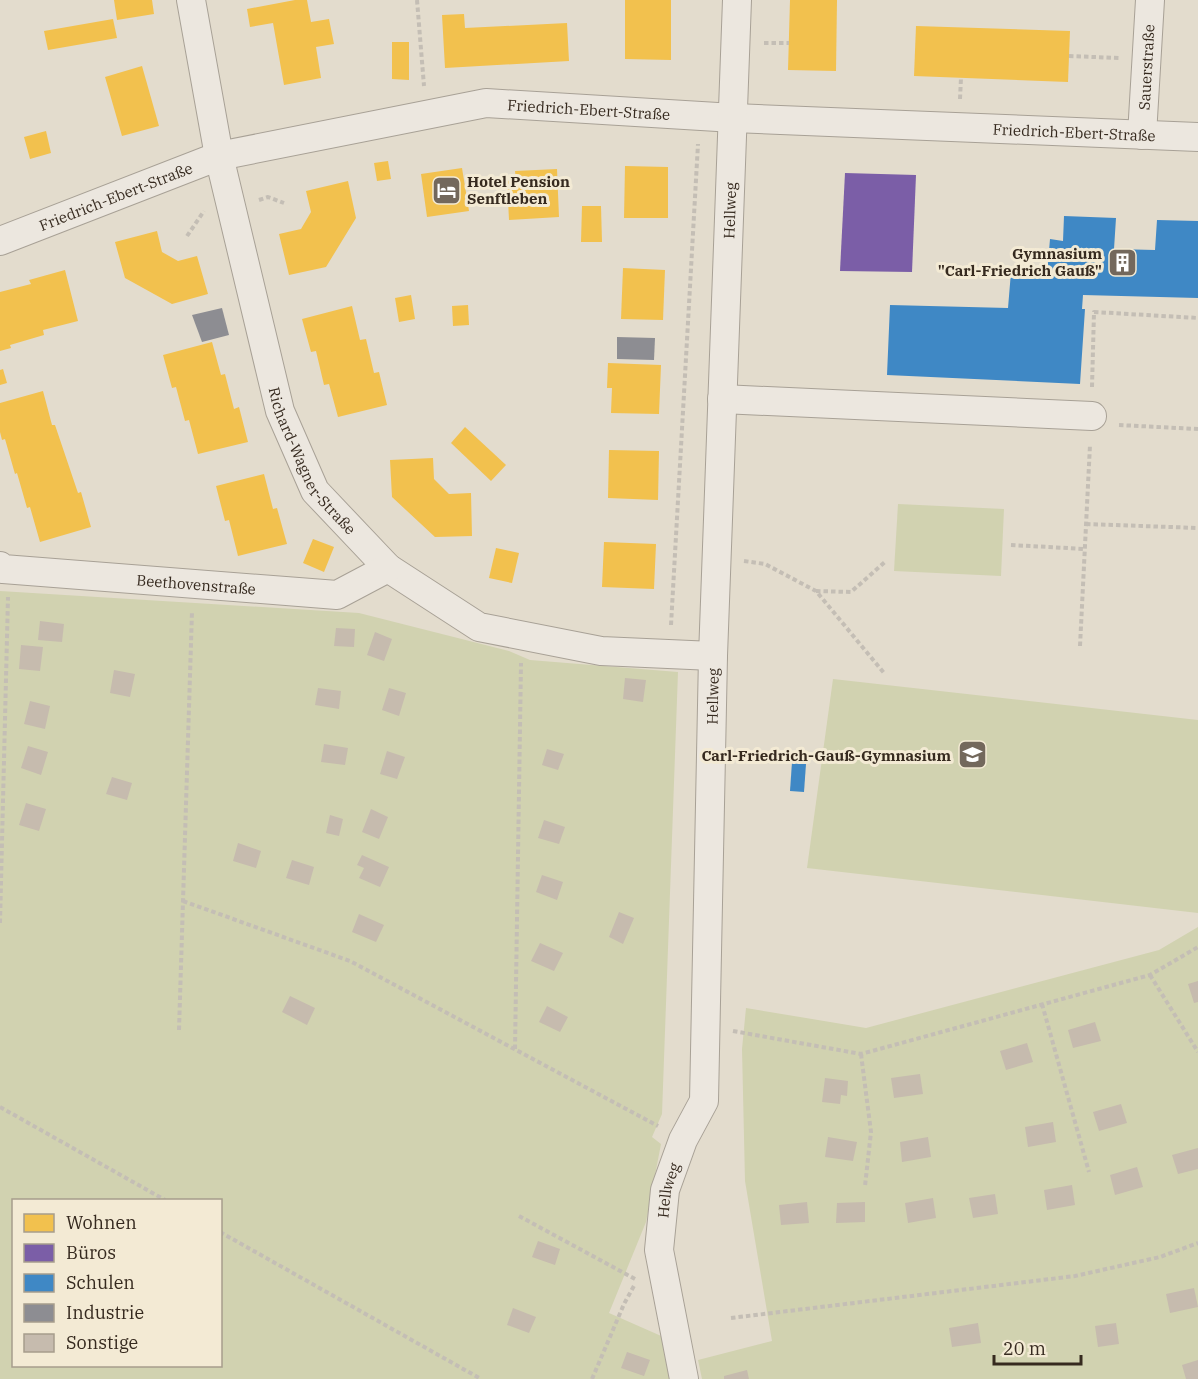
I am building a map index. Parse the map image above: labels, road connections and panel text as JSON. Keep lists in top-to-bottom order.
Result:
{
  "streets": {
    "street": [
      "Sauerstraße",
      "Friedrich-Ebert-Straße",
      "Hellweg",
      "Richard-Wagner-Straße",
      "Beethovenstraße"
    ]
  },
  "crossings": [
    ["Sauerstraße", "Friedrich-Ebert-Straße"],
    ["Friedrich-Ebert-Straße", "Hellweg"],
    ["Friedrich-Ebert-Straße", "Richard-Wagner-Straße"],
    ["Hellweg", "Richard-Wagner-Straße"],
    ["Richard-Wagner-Straße", "Beethovenstraße"]
  ],
  "places": {
    "hotel": ["Hotel Pension Senftleben"],
    "building": ["Gymnasium \"Carl-Friedrich Gauß\""],
    "school or university": ["Carl-Friedrich-Gauß-Gymnasium"]
  },
  "legend": [
    "Wohnen",
    "Büros",
    "Schulen",
    "Industrie",
    "Sonstige"
  ],
  "scale_bar": "20 m"
}
